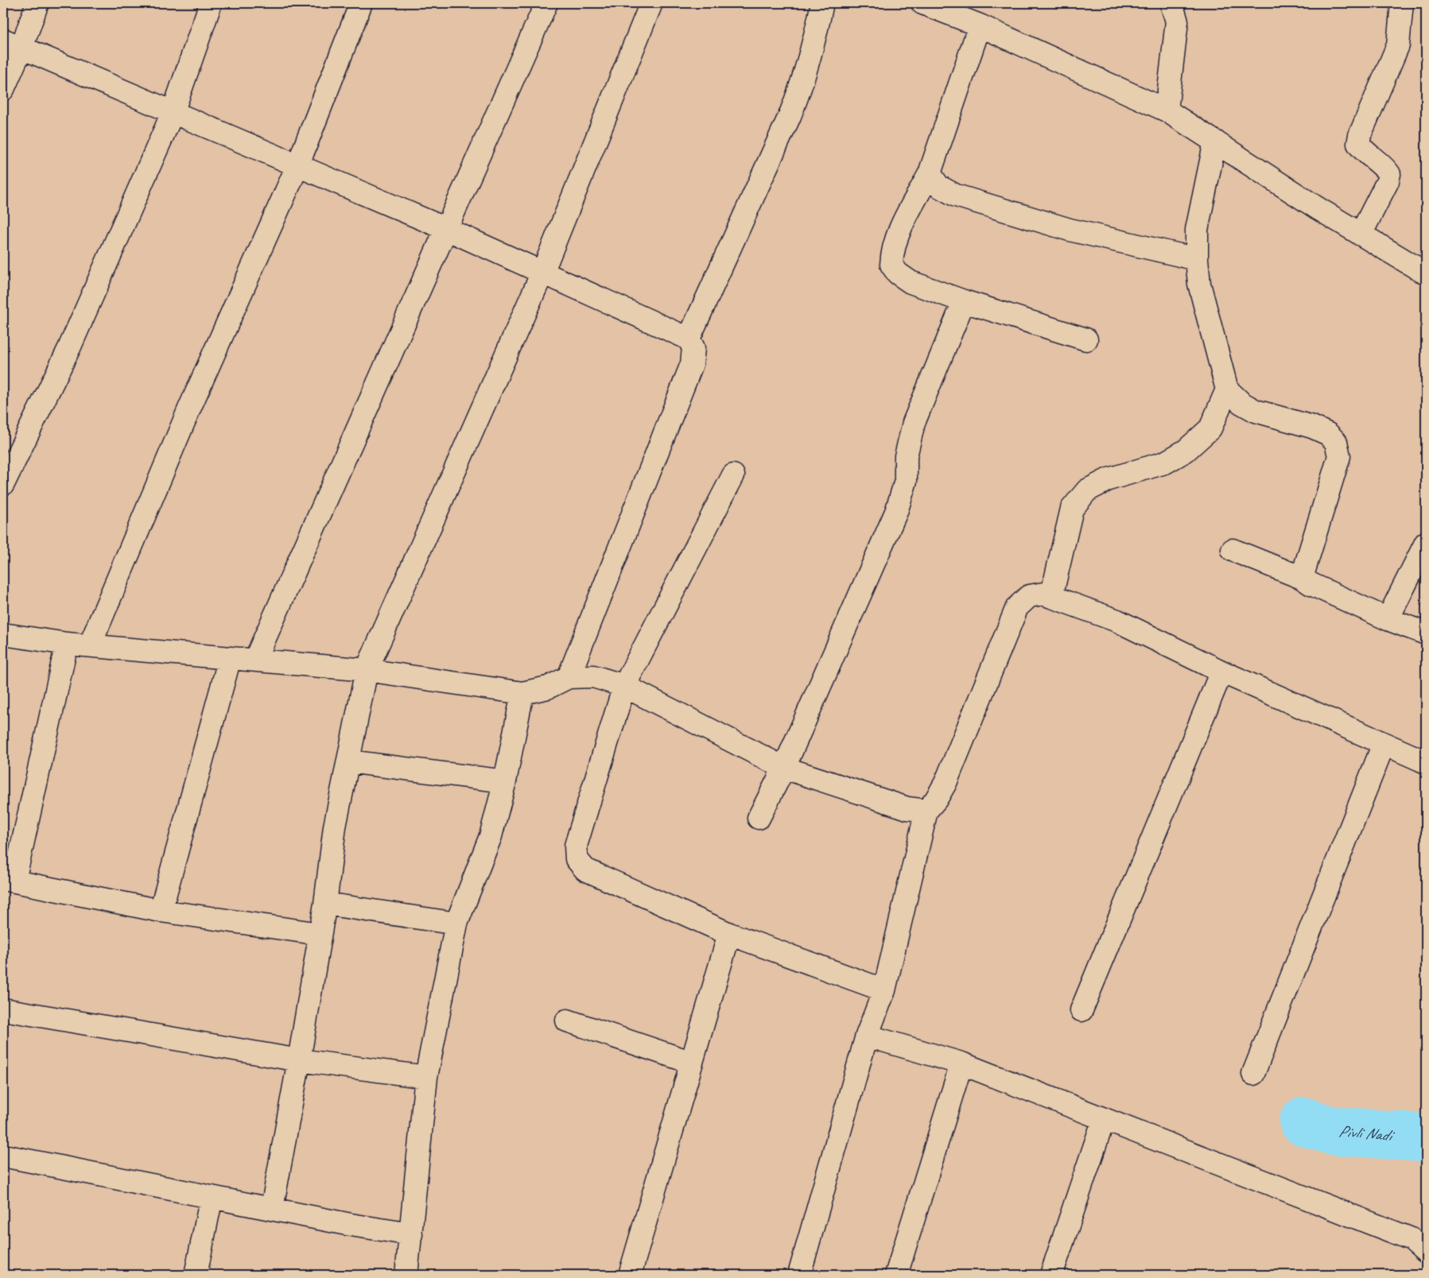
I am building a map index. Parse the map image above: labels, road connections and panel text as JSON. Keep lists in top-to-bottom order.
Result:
{
  "water": ["Pivli Nadi"]
}
